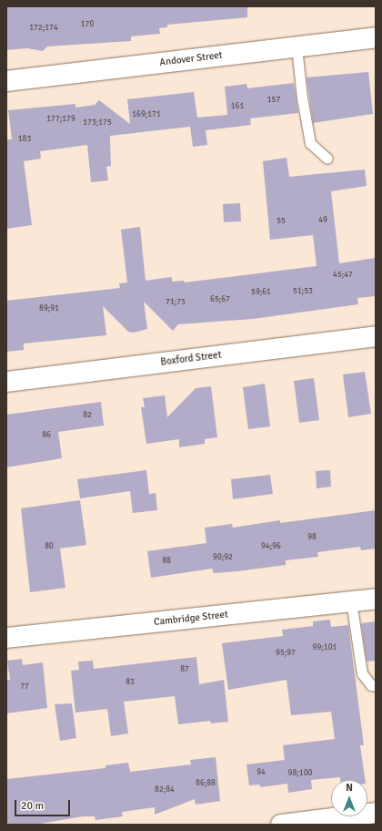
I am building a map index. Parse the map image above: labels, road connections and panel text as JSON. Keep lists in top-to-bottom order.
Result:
{
  "streets": {
    "street": ["Andover Street", "Boxford Street", "Cambridge Street"]
  },
  "house_numbers": [
    "170",
    "172;174",
    "157",
    "161",
    "169;171",
    "177;179",
    "173;175",
    "183",
    "49",
    "55",
    "45;47",
    "51;53",
    "59;61",
    "65;67",
    "71;73",
    "89;91",
    "82",
    "86",
    "98",
    "80",
    "94;96",
    "90;92",
    "88",
    "99;101",
    "95;97",
    "87",
    "83",
    "77",
    "94",
    "98;100",
    "86;88",
    "82;84"
  ],
  "scale_bar": "20 m",
  "north": "top"
}
